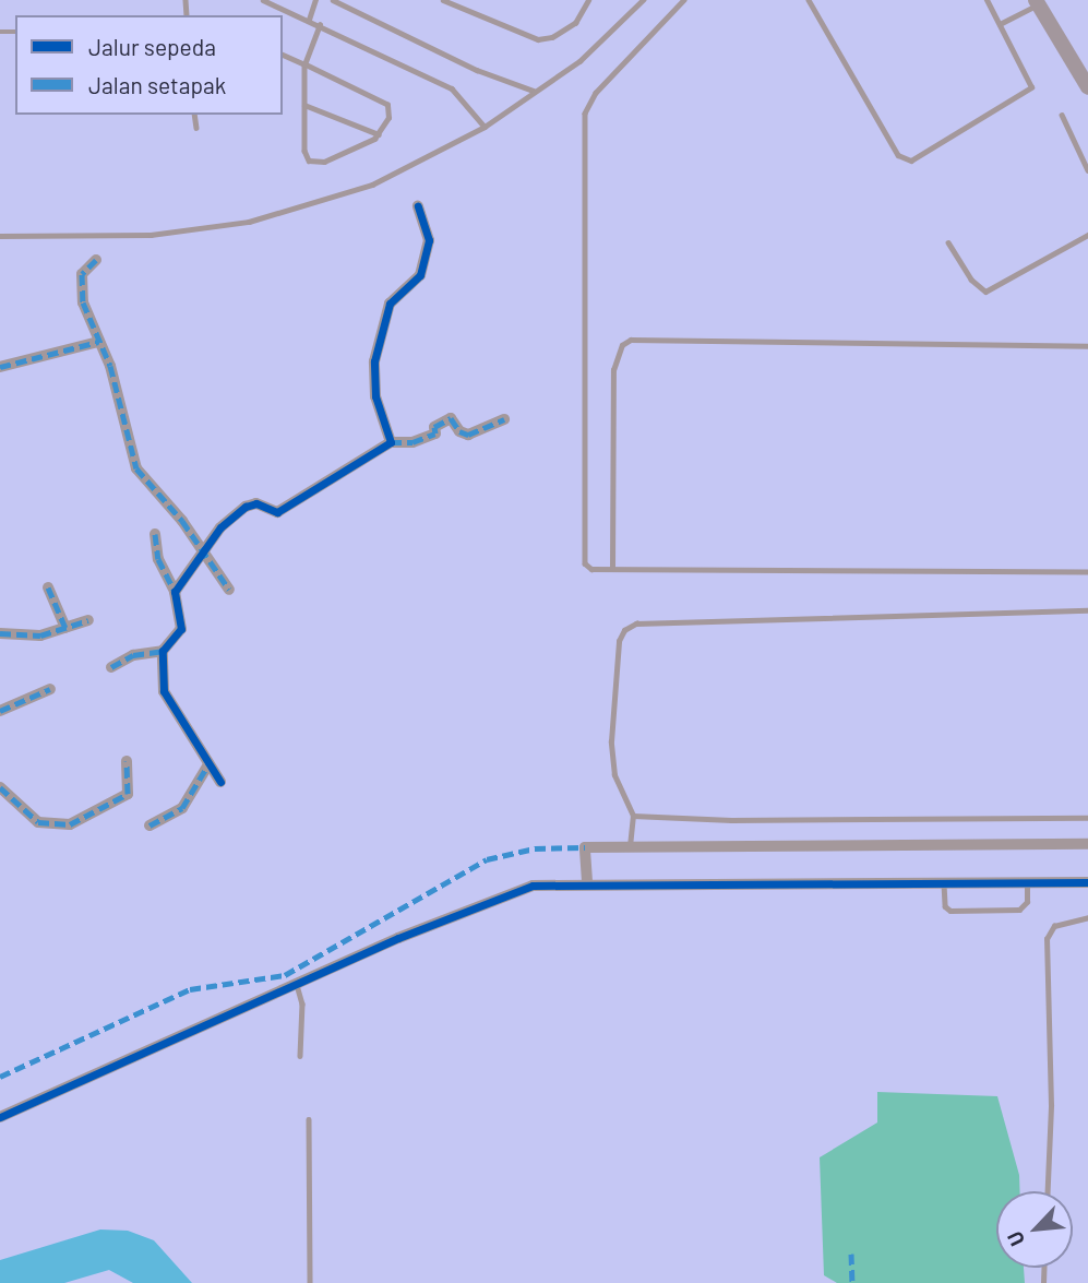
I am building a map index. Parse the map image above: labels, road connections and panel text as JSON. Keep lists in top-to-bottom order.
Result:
{
  "legend": ["Jalur sepeda", "Jalan setapak"],
  "north": "bottom left"
}
